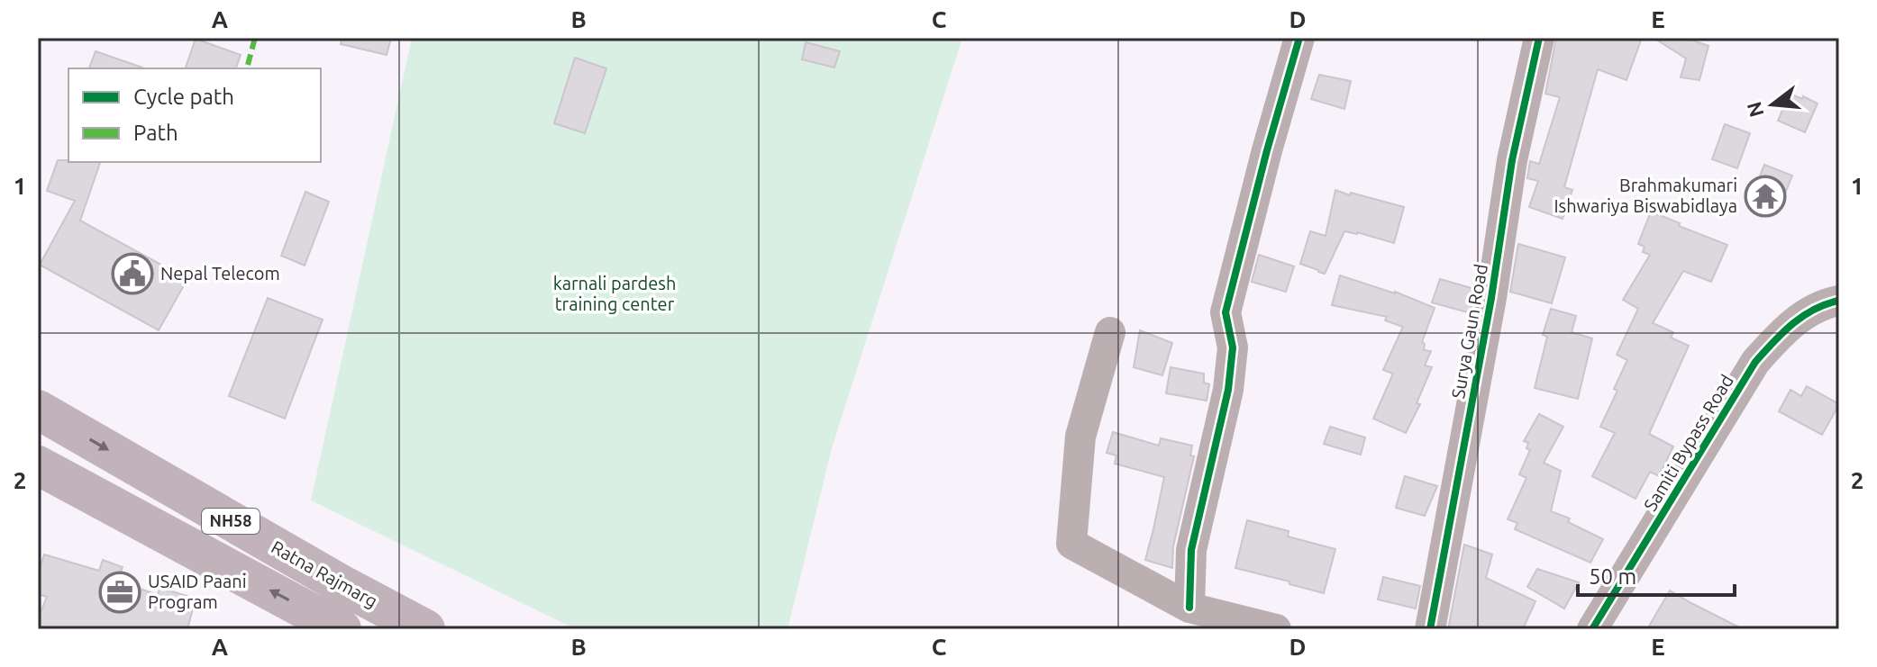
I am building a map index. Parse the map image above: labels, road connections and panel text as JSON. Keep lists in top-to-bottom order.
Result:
{
  "streets": {
    "highway": ["NH58", "Ratna Rajmarg"],
    "street": ["Surya Gaun Road", "Samiti Bypass Road"]
  },
  "parks": ["karnali pardesh training center"],
  "places": {
    "temple": ["Brahmakumari Ishwariya Biswabidlaya"],
    "public building": ["Nepal Telecom"],
    "office": ["USAID Paani Program"]
  },
  "legend": ["Cycle path", "Path"],
  "scale_bar": "50 m",
  "north": "left",
  "grid": {
    "columns": [
      "A",
      "B",
      "C",
      "D",
      "E"
    ],
    "rows": ["1", "2"]
  }
}
